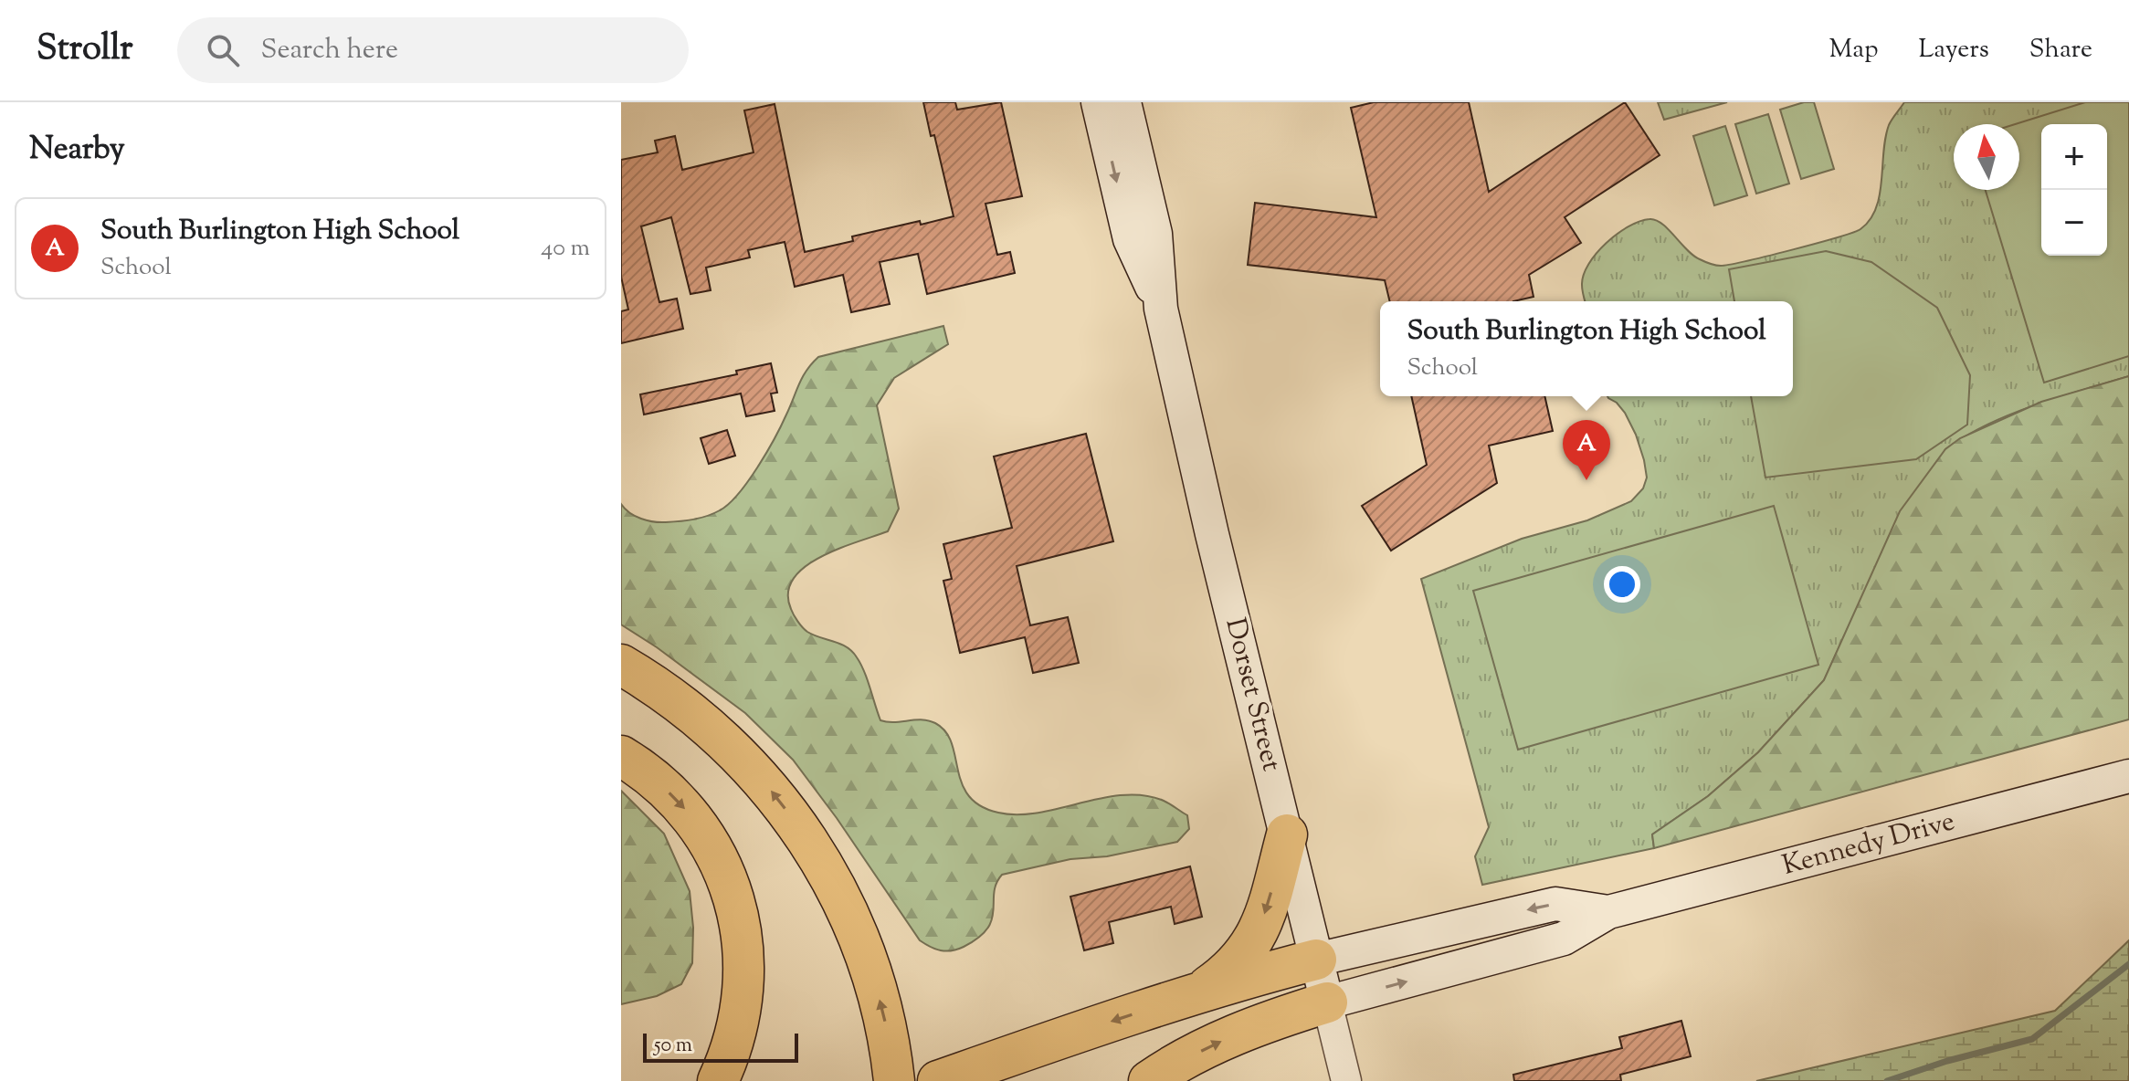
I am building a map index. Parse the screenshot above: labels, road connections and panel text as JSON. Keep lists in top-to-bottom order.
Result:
{
  "streets": {
    "main road": ["Dorset Street", "Kennedy Drive"]
  },
  "crossings": [
    ["Dorset Street", "Kennedy Drive"]
  ],
  "scale_bar": "50 m",
  "north": "top",
  "page": {
    "header": "Strollr",
    "search": "Search here",
    "nav": ["Map", "Layers", "Share"],
    "heading": "Nearby",
    "map_buttons": ["+", "−"],
    "list": [
      {
        "mark": "A",
        "name": "South Burlington High School",
        "note": "School",
        "value": "40 m"
      }
    ],
    "popup": ["South Burlington High School", "School"],
    "pins": "A",
    "scale": "50 m"
  }
}
